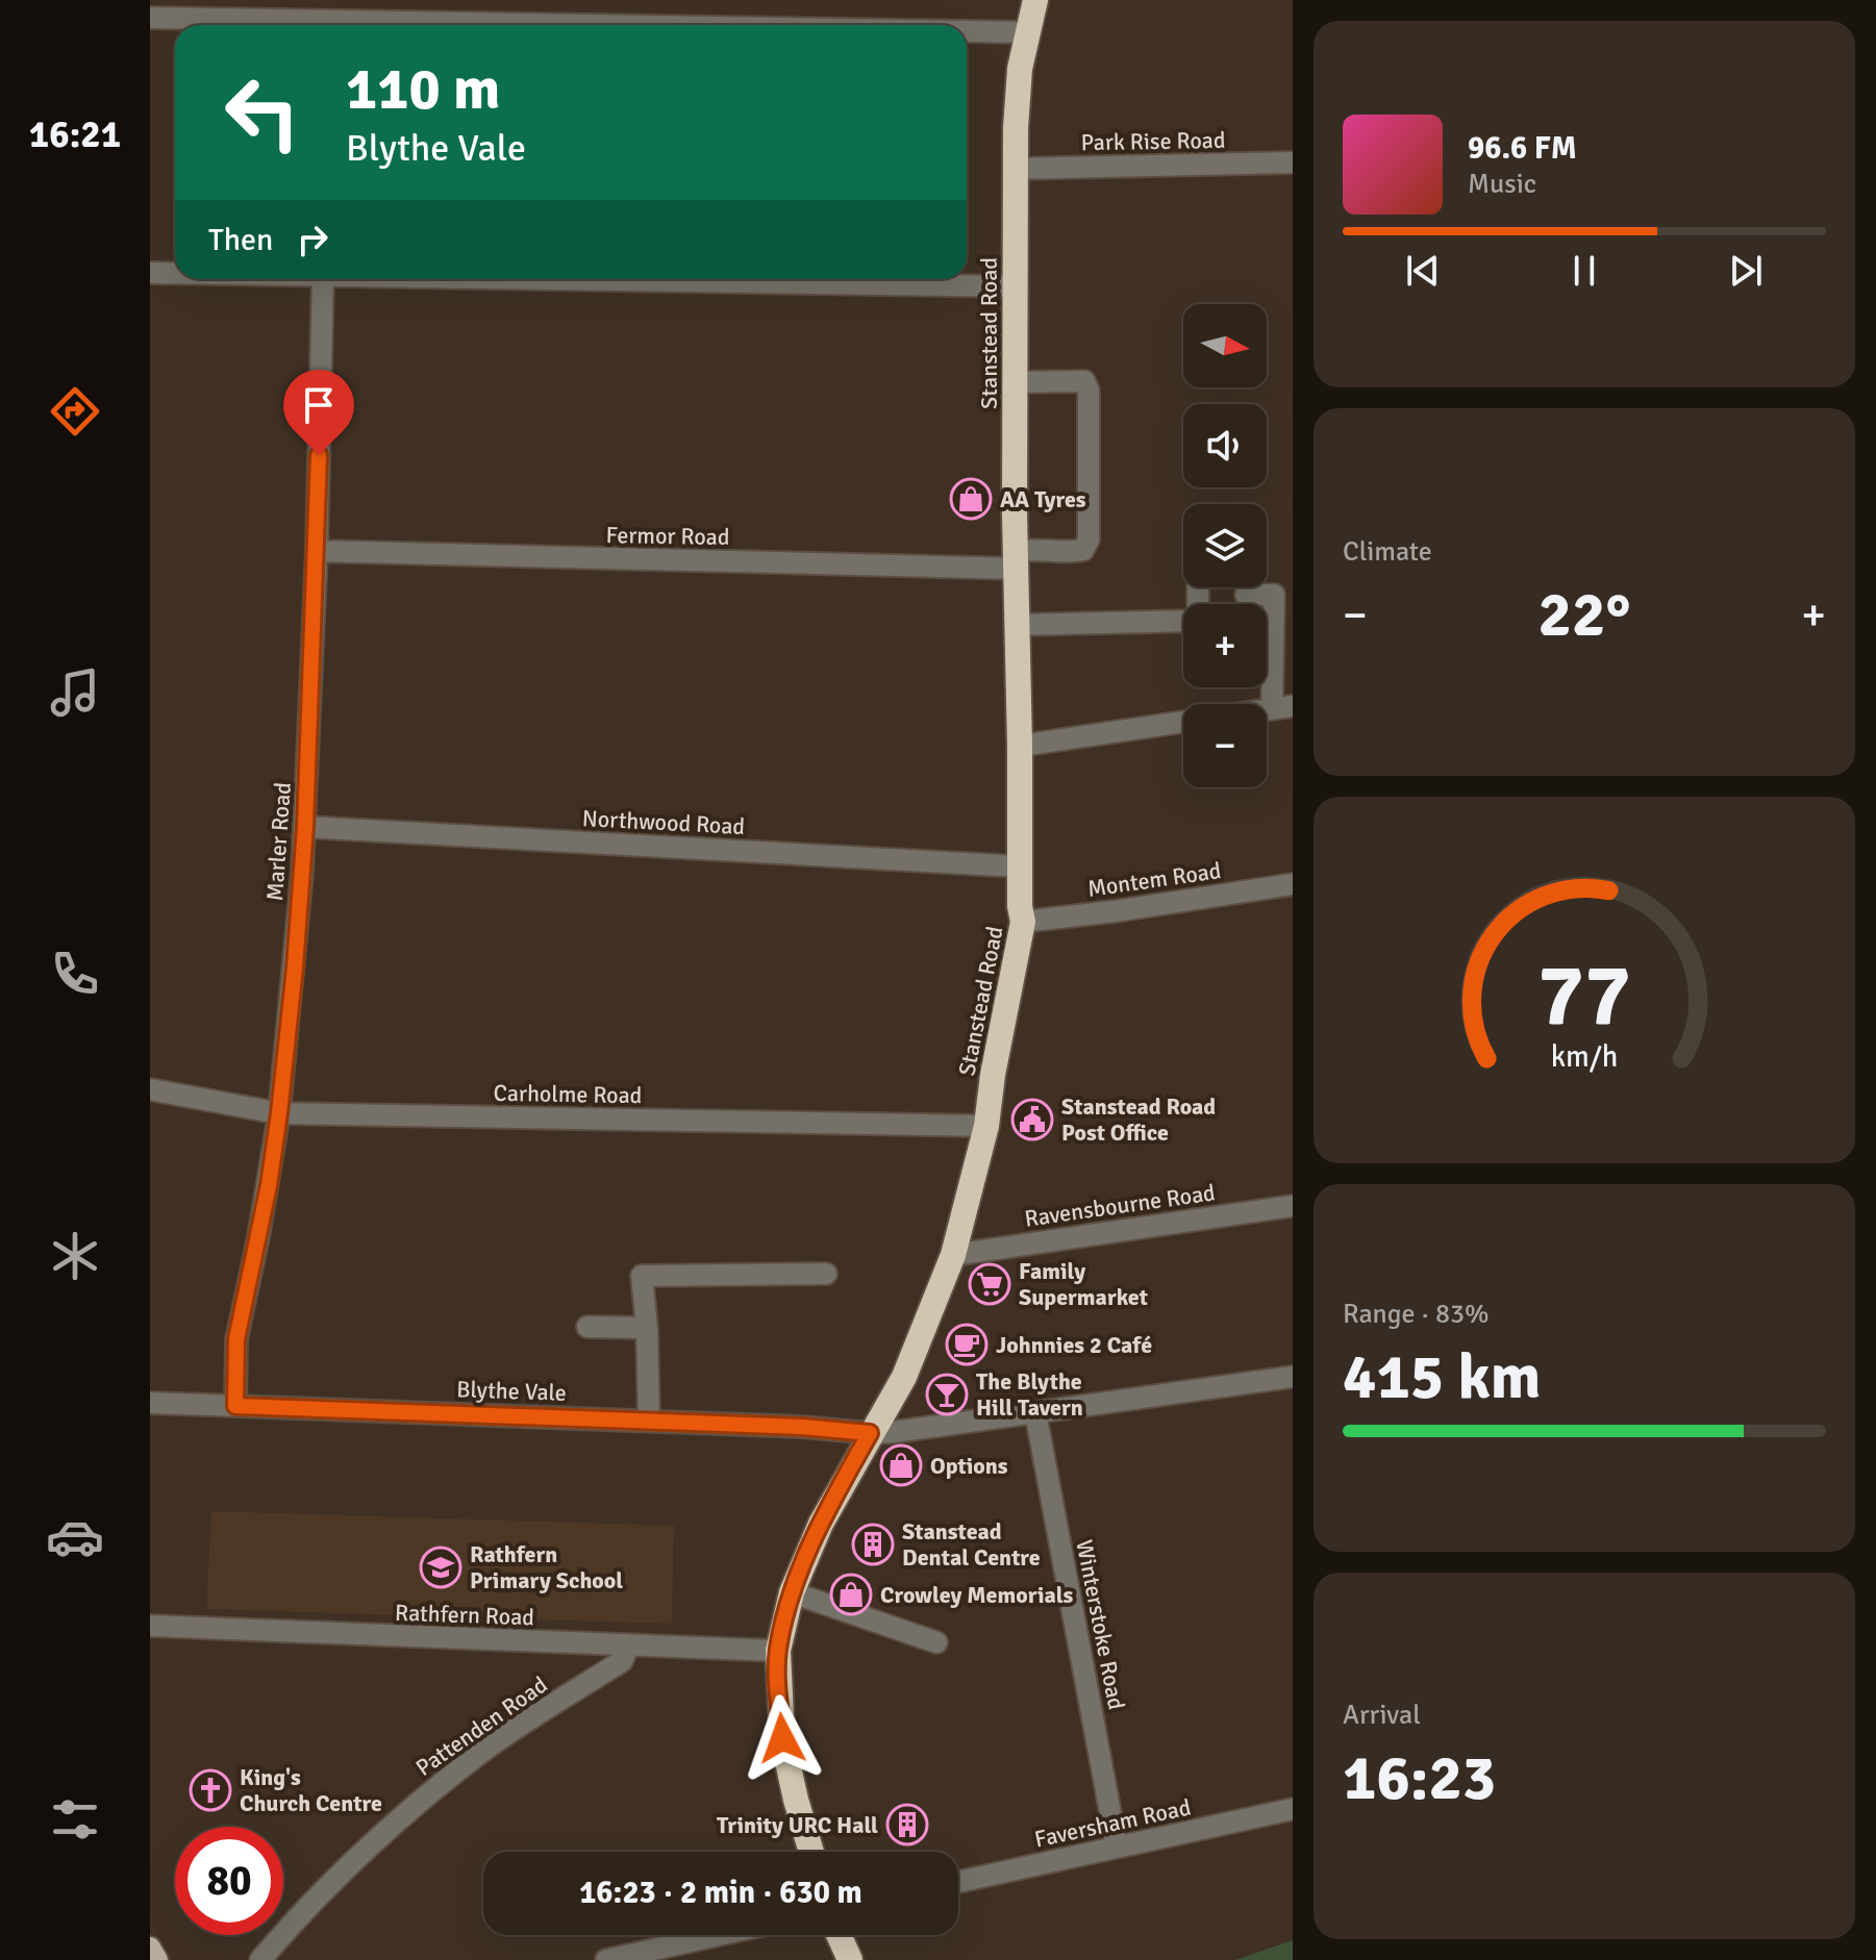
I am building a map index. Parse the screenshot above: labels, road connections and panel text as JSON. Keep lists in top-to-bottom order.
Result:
{
  "streets": {
    "highway": ["Stanstead Road"],
    "street": [
      "Park Rise Road",
      "Fermor Road",
      "Northwood Road",
      "Marler Road",
      "Montem Road",
      "Carholme Road",
      "Ravensbourne Road",
      "Blythe Vale",
      "Rathfern Road",
      "Winterstoke Road",
      "Pattenden Road",
      "Faversham Road"
    ]
  },
  "crossings": [
    ["Park Rise Road", "Stanstead Road"],
    ["Stanstead Road", "Fermor Road"],
    ["Stanstead Road", "Northwood Road"],
    ["Stanstead Road", "Montem Road"],
    ["Stanstead Road", "Carholme Road"],
    ["Stanstead Road", "Ravensbourne Road"],
    ["Stanstead Road", "Blythe Vale"],
    ["Stanstead Road", "Rathfern Road"],
    ["Fermor Road", "Marler Road"],
    ["Northwood Road", "Marler Road"],
    ["Marler Road", "Carholme Road"],
    ["Marler Road", "Blythe Vale"],
    ["Blythe Vale", "Winterstoke Road"],
    ["Rathfern Road", "Pattenden Road"],
    ["Winterstoke Road", "Faversham Road"]
  ],
  "places": {
    "shop": ["AA Tyres", "Options", "Crowley Memorials"],
    "public building": ["Stanstead Road Post Office"],
    "supermarket": ["Family Supermarket"],
    "cafe": ["Johnnies 2 Café"],
    "bar": ["The Blythe Hill Tavern"],
    "building": ["Stanstead Dental Centre", "Trinity URC Hall"],
    "school or university": ["Rathfern Primary School"],
    "church": ["King's Church Centre"]
  },
  "north": "right",
  "page": {
    "tabs": "16:21",
    "turn": ["110 m", "Blythe Vale"],
    "song": ["96.6 FM", "Music"],
    "then": "Then",
    "map_buttons": ["+", "−"],
    "tile": [
      "Climate",
      ["Range · 83%", "415 km"],
      ["Arrival", "16:23"]
    ],
    "heat": ["−", "22°", "+"],
    "limit": "80",
    "trip": "16:23 · 2 min · 630 m",
    "gauge": ["77", "km/h"]
  }
}
